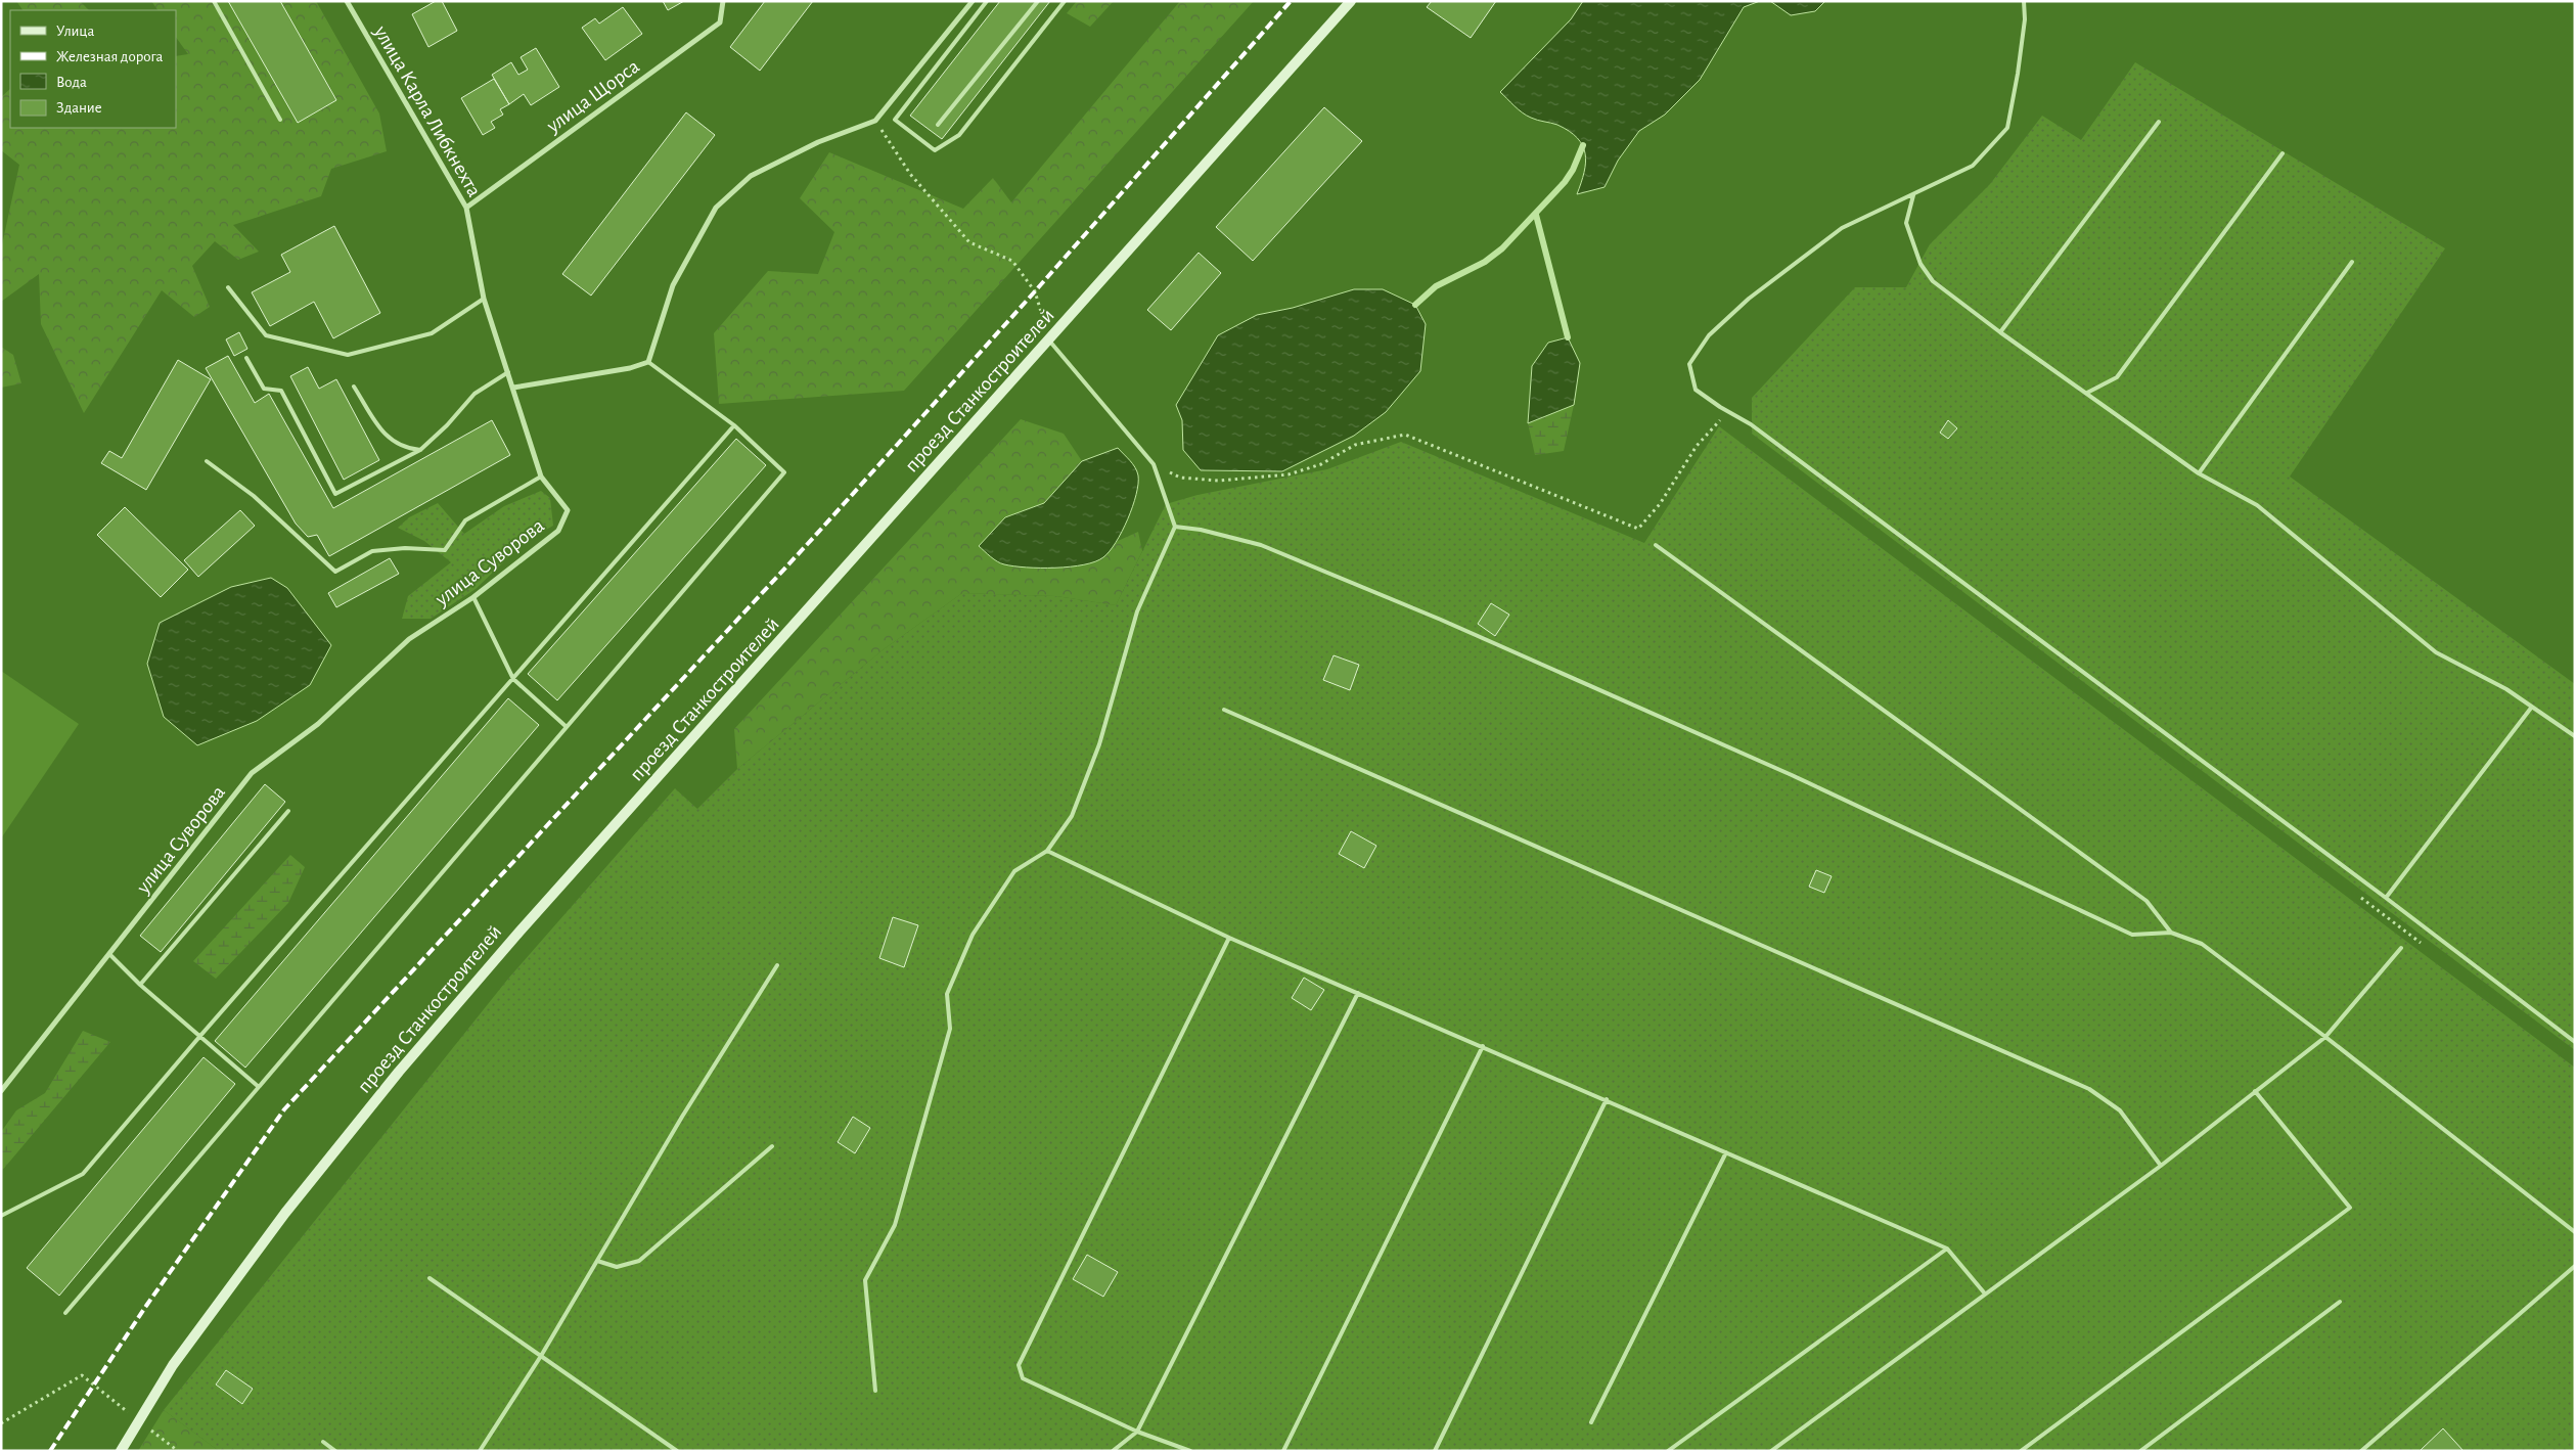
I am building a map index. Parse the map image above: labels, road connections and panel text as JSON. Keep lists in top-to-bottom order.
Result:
{
  "streets": {
    "main road": ["проезд Станкостроителей"],
    "street": ["улица Щорса", "улица Карла Либкнехта", "улица Суворова"]
  },
  "crossings": [
    ["улица Щорса", "улица Карла Либкнехта"],
    ["улица Карла Либкнехта", "улица Суворова"]
  ],
  "legend": [
    "Улица",
    "Железная дорога",
    "Вода",
    "Здание"
  ]
}
